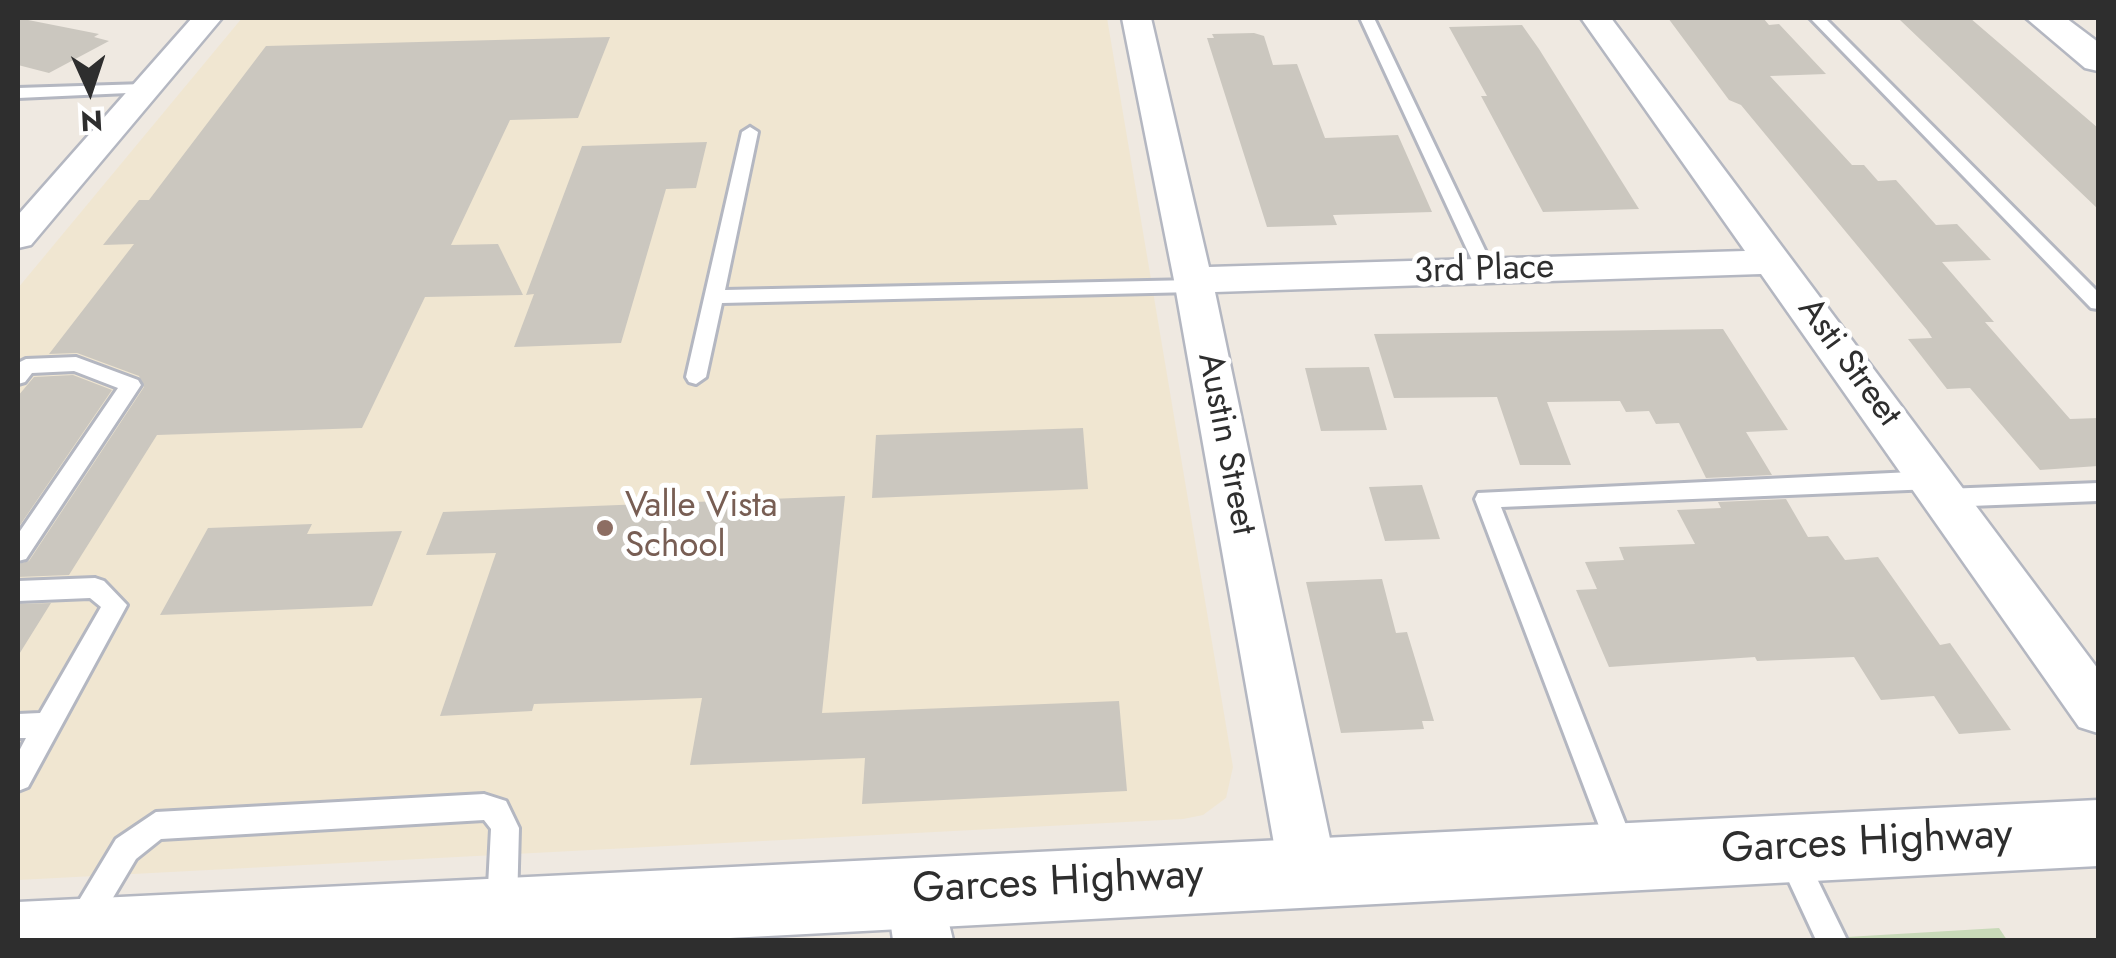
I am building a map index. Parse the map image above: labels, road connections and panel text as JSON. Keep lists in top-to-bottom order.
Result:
{
  "streets": {
    "main road": ["Garces Highway"],
    "street": ["3rd Place", "Asti Street", "Austin Street"]
  },
  "crossings": [
    ["3rd Place", "Asti Street"],
    ["3rd Place", "Austin Street"],
    ["Austin Street", "Garces Highway"]
  ],
  "places": ["Valle Vista School"],
  "north": "bottom"
}
